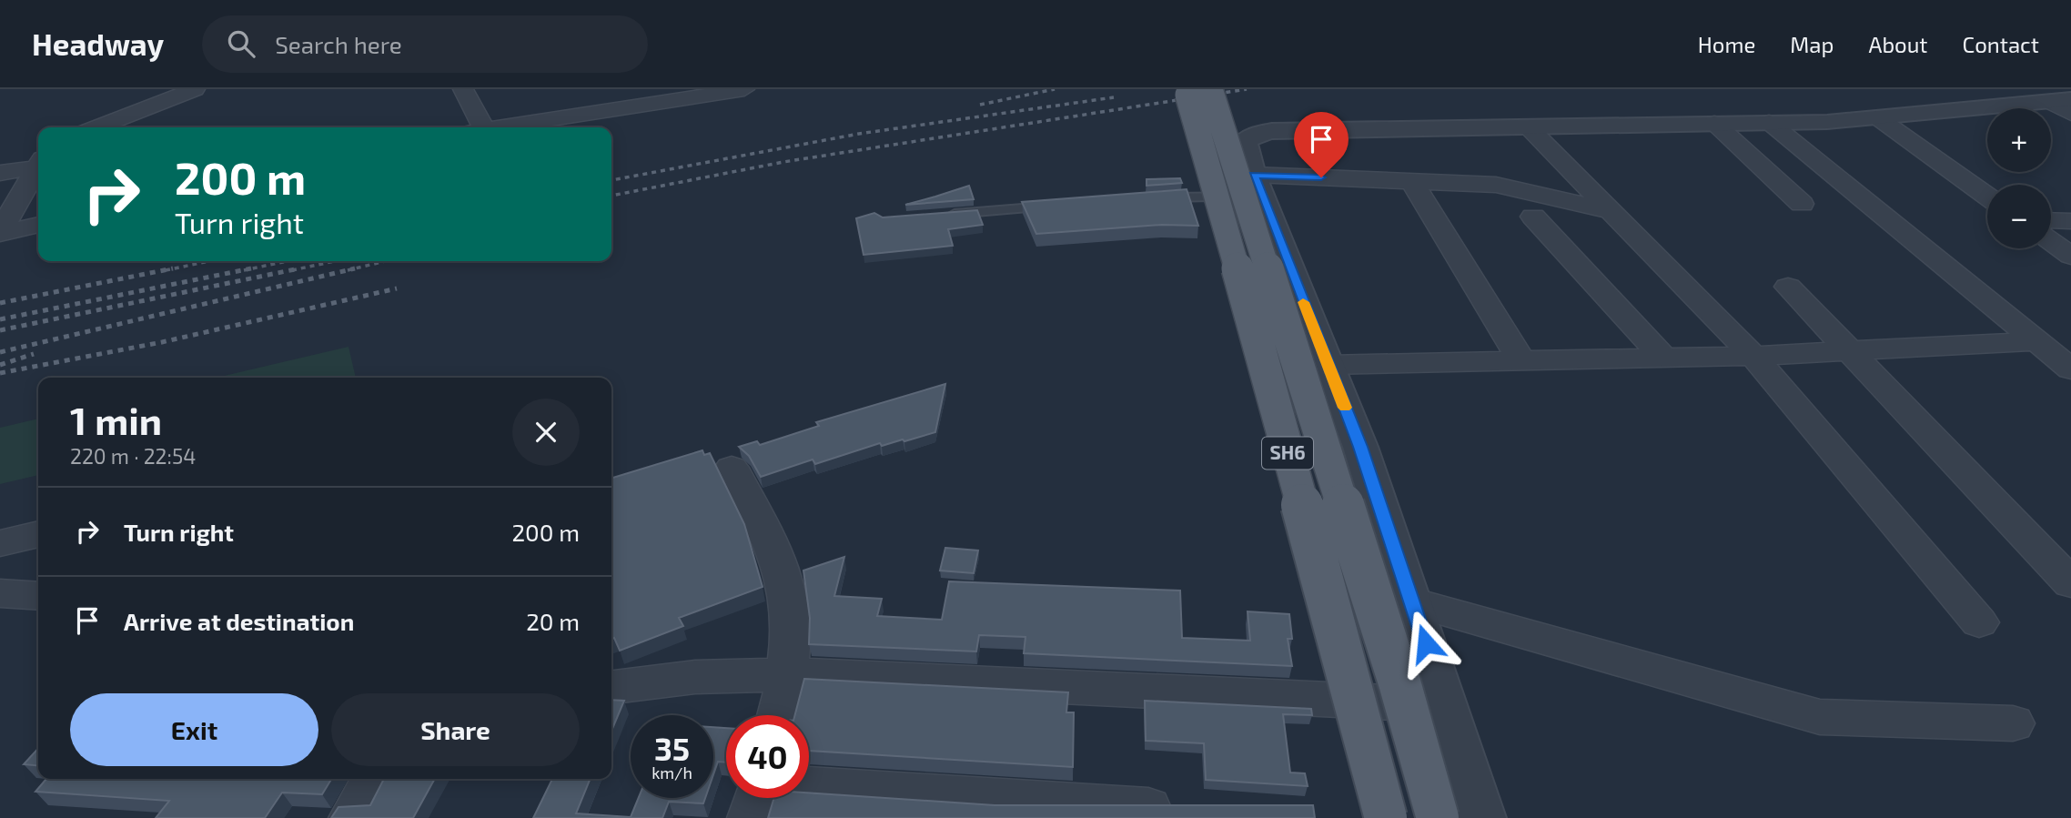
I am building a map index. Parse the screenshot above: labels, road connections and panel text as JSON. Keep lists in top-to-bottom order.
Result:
{
  "streets": {
    "main road": ["SH6"]
  },
  "page": {
    "header": "Headway",
    "search": "Search here",
    "nav": [
      "Home",
      "Map",
      "About",
      "Contact"
    ],
    "map_buttons": ["+", "−"],
    "turn": ["200 m", "Turn right"],
    "heading": ["1 min", "220 m · 22:54"],
    "list": [
      {
        "name": "Turn right",
        "value": "200 m"
      },
      {
        "name": "Arrive at destination",
        "value": "20 m"
      }
    ],
    "buttons": ["Exit", "Share"],
    "speed": "35 km/h",
    "limit": "40"
  }
}
